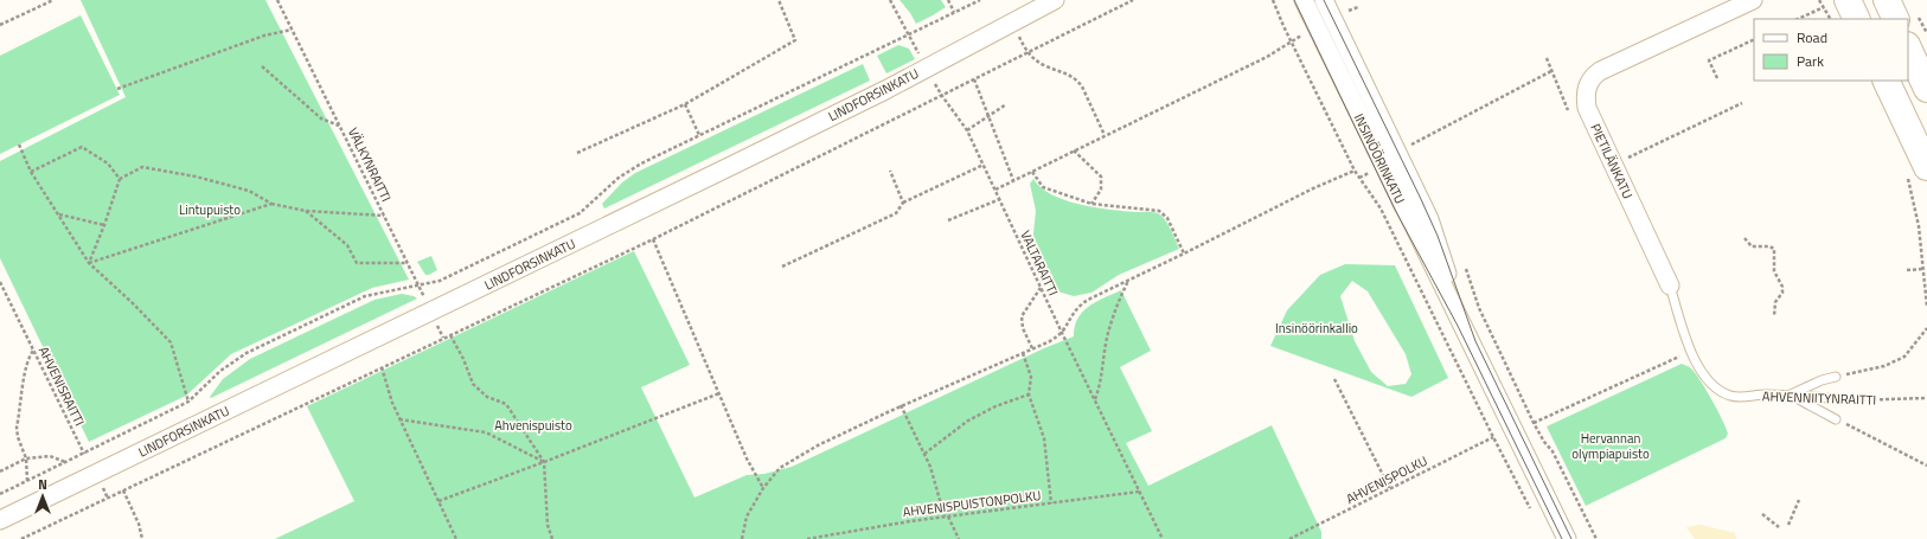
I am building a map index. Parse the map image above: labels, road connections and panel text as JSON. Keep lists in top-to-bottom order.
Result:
{
  "streets": {
    "street": ["LINDFORSINKATU", "INSINÖÖRINKATU", "PIETILÄNKATU"],
    "lane": ["AHVENNIITYNRAITTI"],
    "path": [
      "VÄLKYNRAITTI",
      "VALTARAITTI",
      "AHVENISRAITTI",
      "AHVENISPOLKU",
      "AHVENISPUISTONPOLKU"
    ]
  },
  "crossings": [
    ["LINDFORSINKATU", "VÄLKYNRAITTI"],
    ["LINDFORSINKATU", "VALTARAITTI"],
    ["LINDFORSINKATU", "AHVENISRAITTI"],
    ["PIETILÄNKATU", "AHVENNIITYNRAITTI"],
    ["VALTARAITTI", "AHVENISPUISTONPOLKU"]
  ],
  "parks": [
    "Lintupuisto",
    "Insinöörinkallio",
    "Ahvenispuisto",
    "Hervannan olympiapuisto"
  ],
  "legend": ["Road", "Park"],
  "north": "top"
}
